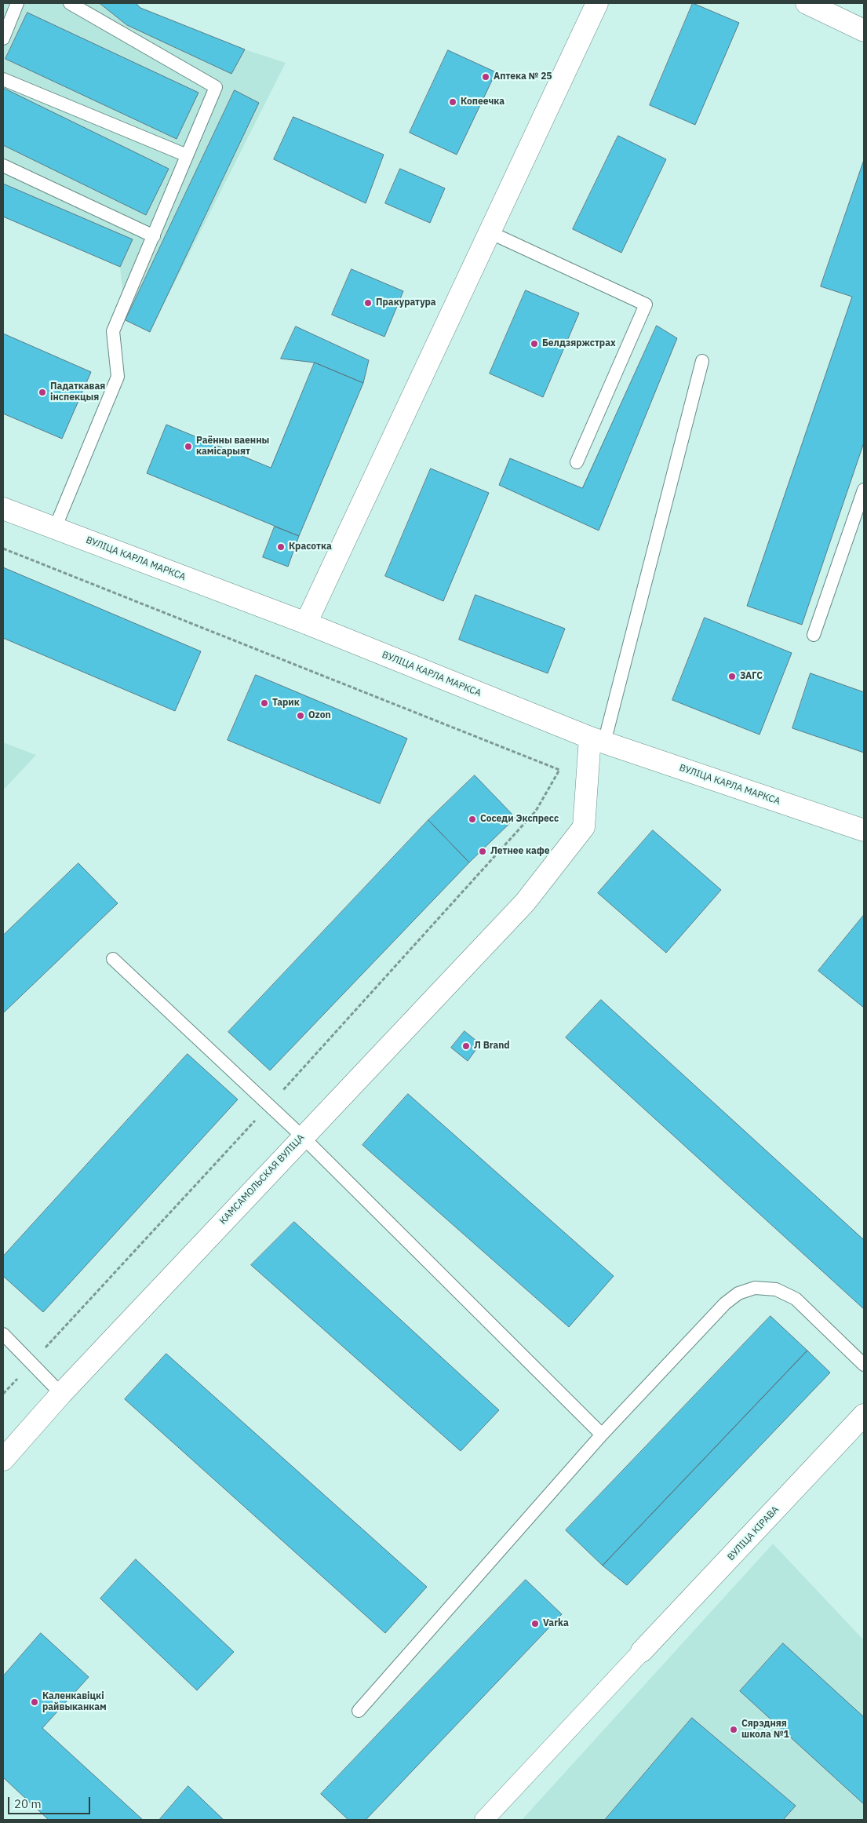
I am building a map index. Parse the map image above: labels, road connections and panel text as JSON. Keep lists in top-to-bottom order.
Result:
{
  "streets": {
    "street": ["ВУЛІЦА КАРЛА МАРКСА", "КАМСАМОЛЬСКАЯ ВУЛІЦА", "ВУЛІЦА КІРАВА"]
  },
  "crossings": [
    ["ВУЛІЦА КАРЛА МАРКСА", "КАМСАМОЛЬСКАЯ ВУЛІЦА"]
  ],
  "places": [
    "Аптека № 25",
    "Копеечка",
    "Пракуратура",
    "Белдзяржстрах",
    "Падаткавая інспекцыя",
    "Раённы ваенны камісарыят",
    "Красотка",
    "ЗАГС",
    "Тарик",
    "Ozon",
    "Соседи Экспресс",
    "Летнее кафе",
    "Л Brand",
    "Varka",
    "Каленкавіцкі райвыканкам",
    "Сярэдняя школа №1"
  ],
  "scale_bar": "20 m"
}
